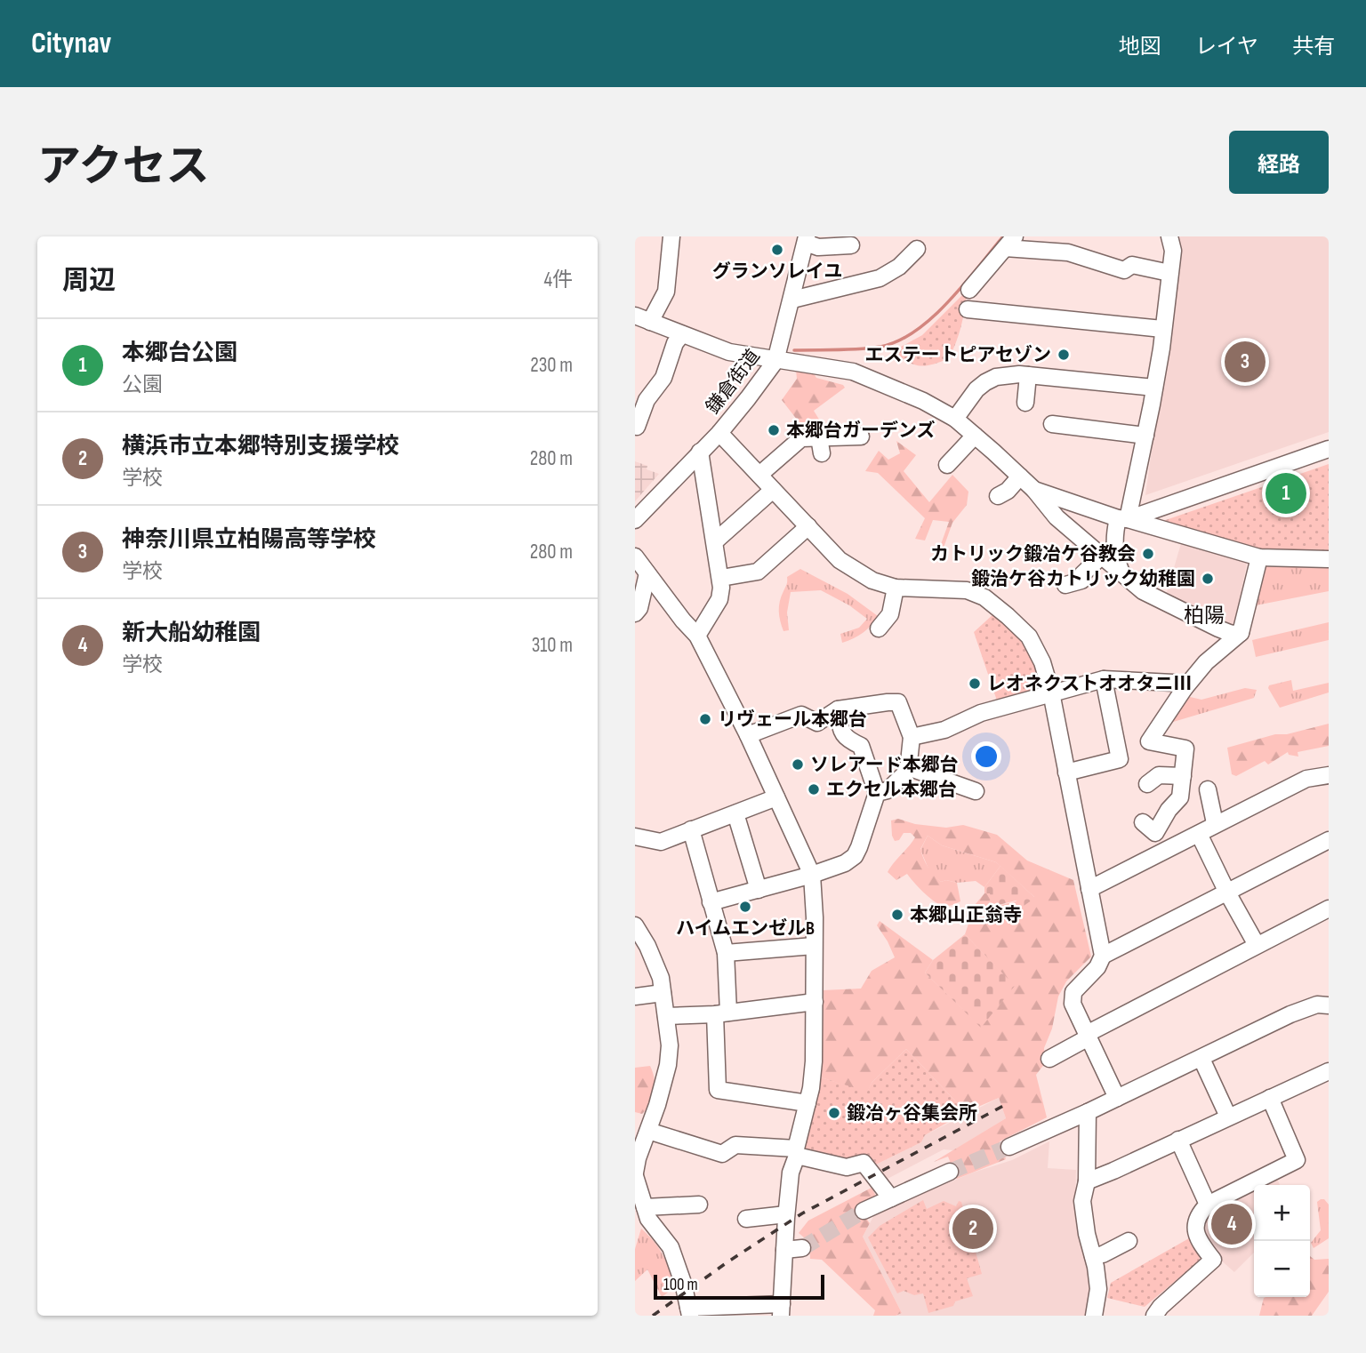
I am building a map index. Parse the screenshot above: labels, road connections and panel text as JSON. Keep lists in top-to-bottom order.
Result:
{
  "streets": {
    "street": ["鎌倉街道"]
  },
  "districts": ["柏陽"],
  "places": [
    "グランソレイユ",
    "エステートピアセゾン",
    "本郷台ガーデンズ",
    "カトリック鍛冶ケ谷教会",
    "鍛治ケ谷カトリック幼稚園",
    "レオネクストオオタニⅢ",
    "リヴェール本郷台",
    "ソレアード本郷台",
    "エクセル本郷台",
    "ハイムエンゼルB",
    "本郷山正翁寺",
    "鍛冶ヶ谷集会所"
  ],
  "scale_bar": "100 m",
  "page": {
    "header": "Citynav",
    "nav": ["地図", "レイヤ", "共有"],
    "title": "アクセス",
    "buttons": "経路",
    "heading": ["周辺", "4件"],
    "list": [
      {
        "mark": "1",
        "name": "本郷台公園",
        "note": "公園",
        "value": "230 m"
      },
      {
        "mark": "2",
        "name": "横浜市立本郷特別支援学校",
        "note": "学校",
        "value": "280 m"
      },
      {
        "mark": "3",
        "name": "神奈川県立柏陽高等学校",
        "note": "学校",
        "value": "280 m"
      },
      {
        "mark": "4",
        "name": "新大船幼稚園",
        "note": "学校",
        "value": "310 m"
      }
    ],
    "pins": [
      "3",
      "1",
      "4",
      "2"
    ],
    "map_buttons": ["+", "−"],
    "scale": "100 m"
  }
}
